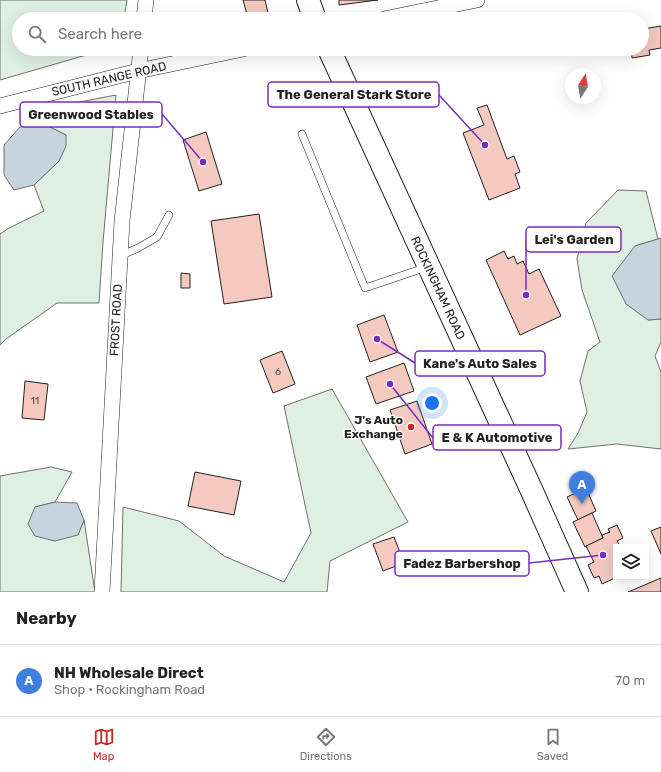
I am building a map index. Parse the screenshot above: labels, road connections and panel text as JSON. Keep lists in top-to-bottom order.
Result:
{
  "streets": {
    "main road": ["ROCKINGHAM ROAD"],
    "street": ["SOUTH RANGE ROAD", "FROST ROAD"]
  },
  "crossings": [
    ["SOUTH RANGE ROAD", "FROST ROAD"]
  ],
  "places": [
    "The General Stark Store",
    "Greenwood Stables",
    "Lei's Garden",
    "Kane's Auto Sales",
    "E & K Automotive",
    "J's Auto Exchange",
    "Fadez Barbershop"
  ],
  "house_numbers": ["6", "11"],
  "north": "top",
  "page": {
    "search": "Search here",
    "pins": "A",
    "heading": "Nearby",
    "list": [
      {
        "mark": "A",
        "name": "NH Wholesale Direct",
        "note": "Shop · Rockingham Road",
        "value": "70 m"
      }
    ],
    "nav": ["Map", "Directions", "Saved"]
  }
}
